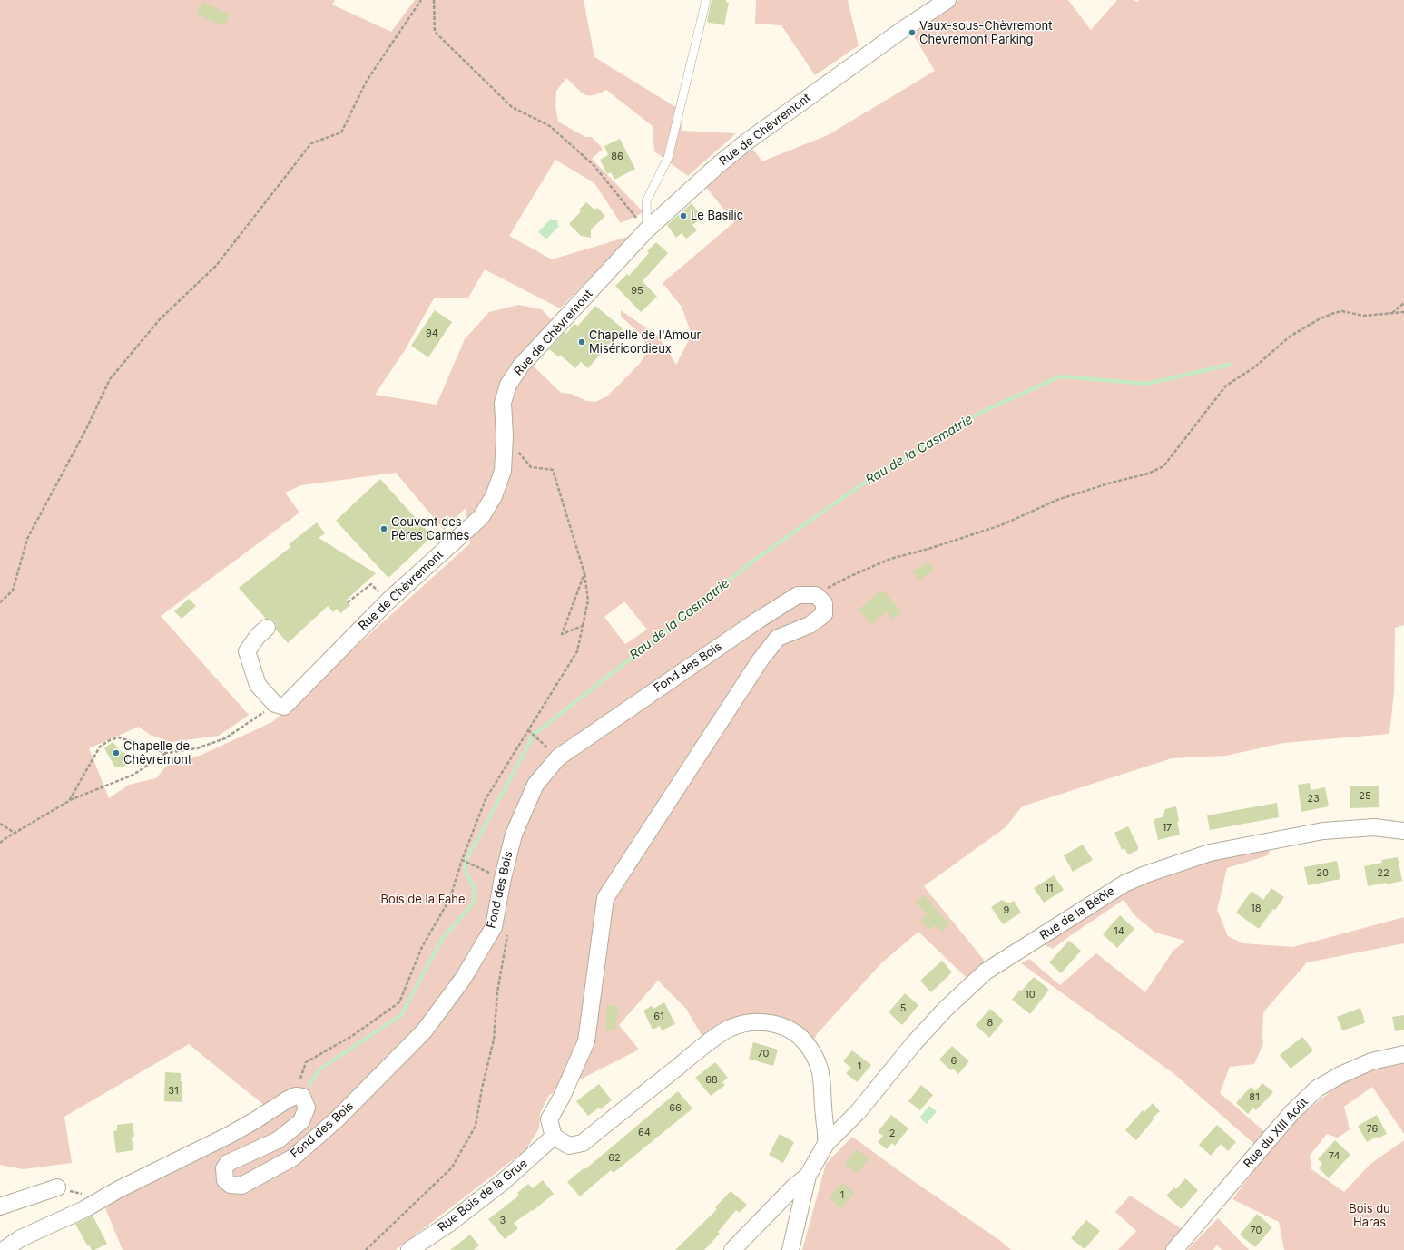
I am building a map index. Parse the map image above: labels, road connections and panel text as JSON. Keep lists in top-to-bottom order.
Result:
{
  "streets": {
    "street": [
      "Rue de Chèvremont",
      "Fond des Bois",
      "Rue de la Béôle",
      "Rue du XIII Août",
      "Rue Bois de la Grue"
    ]
  },
  "water": ["Rau de la Casmatrie"],
  "parks": ["Bois de la Fahe", "Bois du Haras"],
  "places": [
    "Vaux-sous-Chèvremont Chèvremont Parking",
    "Le Basilic",
    "Chapelle de l'Amour Miséricordieux",
    "Couvent des Pères Carmes",
    "Chapelle de Chêvremont"
  ],
  "house_numbers": [
    "86",
    "95",
    "94",
    "25",
    "23",
    "17",
    "20",
    "22",
    "11",
    "18",
    "9",
    "14",
    "10",
    "5",
    "61",
    "8",
    "70",
    "6",
    "1",
    "68",
    "31",
    "81",
    "66",
    "76",
    "64",
    "2",
    "74",
    "62",
    "1",
    "3",
    "70"
  ]
}
